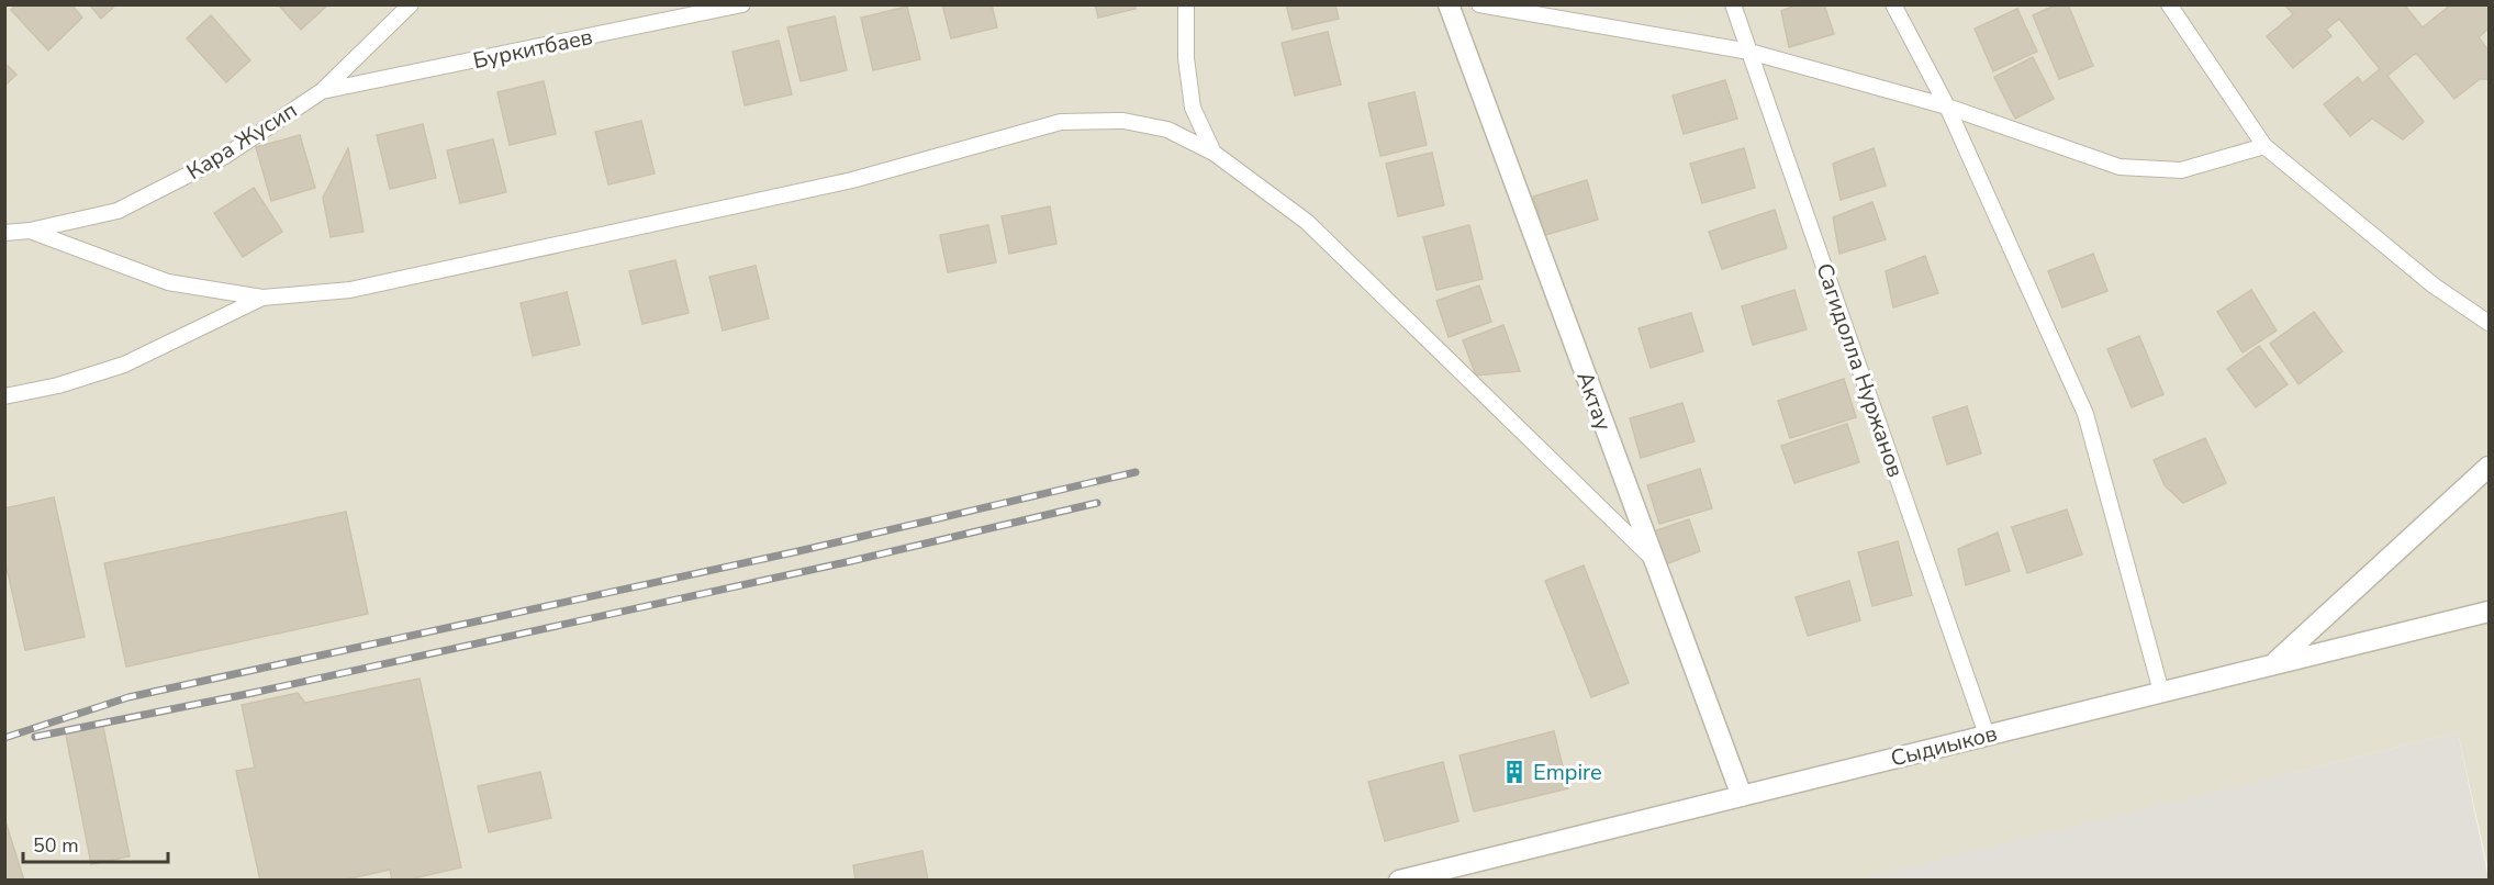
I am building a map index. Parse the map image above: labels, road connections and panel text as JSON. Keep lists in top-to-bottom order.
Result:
{
  "streets": {
    "street": [
      "Буркитбаев",
      "Кара Жусип",
      "Сагидолла Нуржанов",
      "Актау",
      "Сыдиыков"
    ]
  },
  "crossings": [
    ["Буркитбаев", "Кара Жусип"],
    ["Сагидолла Нуржанов", "Сыдиыков"],
    ["Актау", "Сыдиыков"]
  ],
  "places": {
    "building": ["Empire"]
  },
  "scale_bar": "50 m"
}
